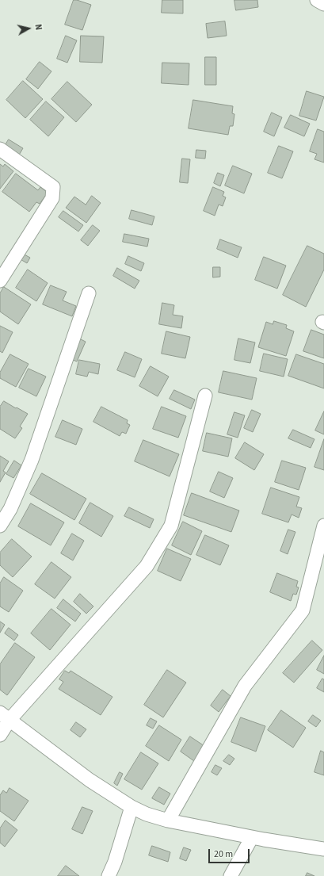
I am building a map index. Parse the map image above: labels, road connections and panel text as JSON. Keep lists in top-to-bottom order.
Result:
{
  "scale_bar": "20 m",
  "north": "right"
}
